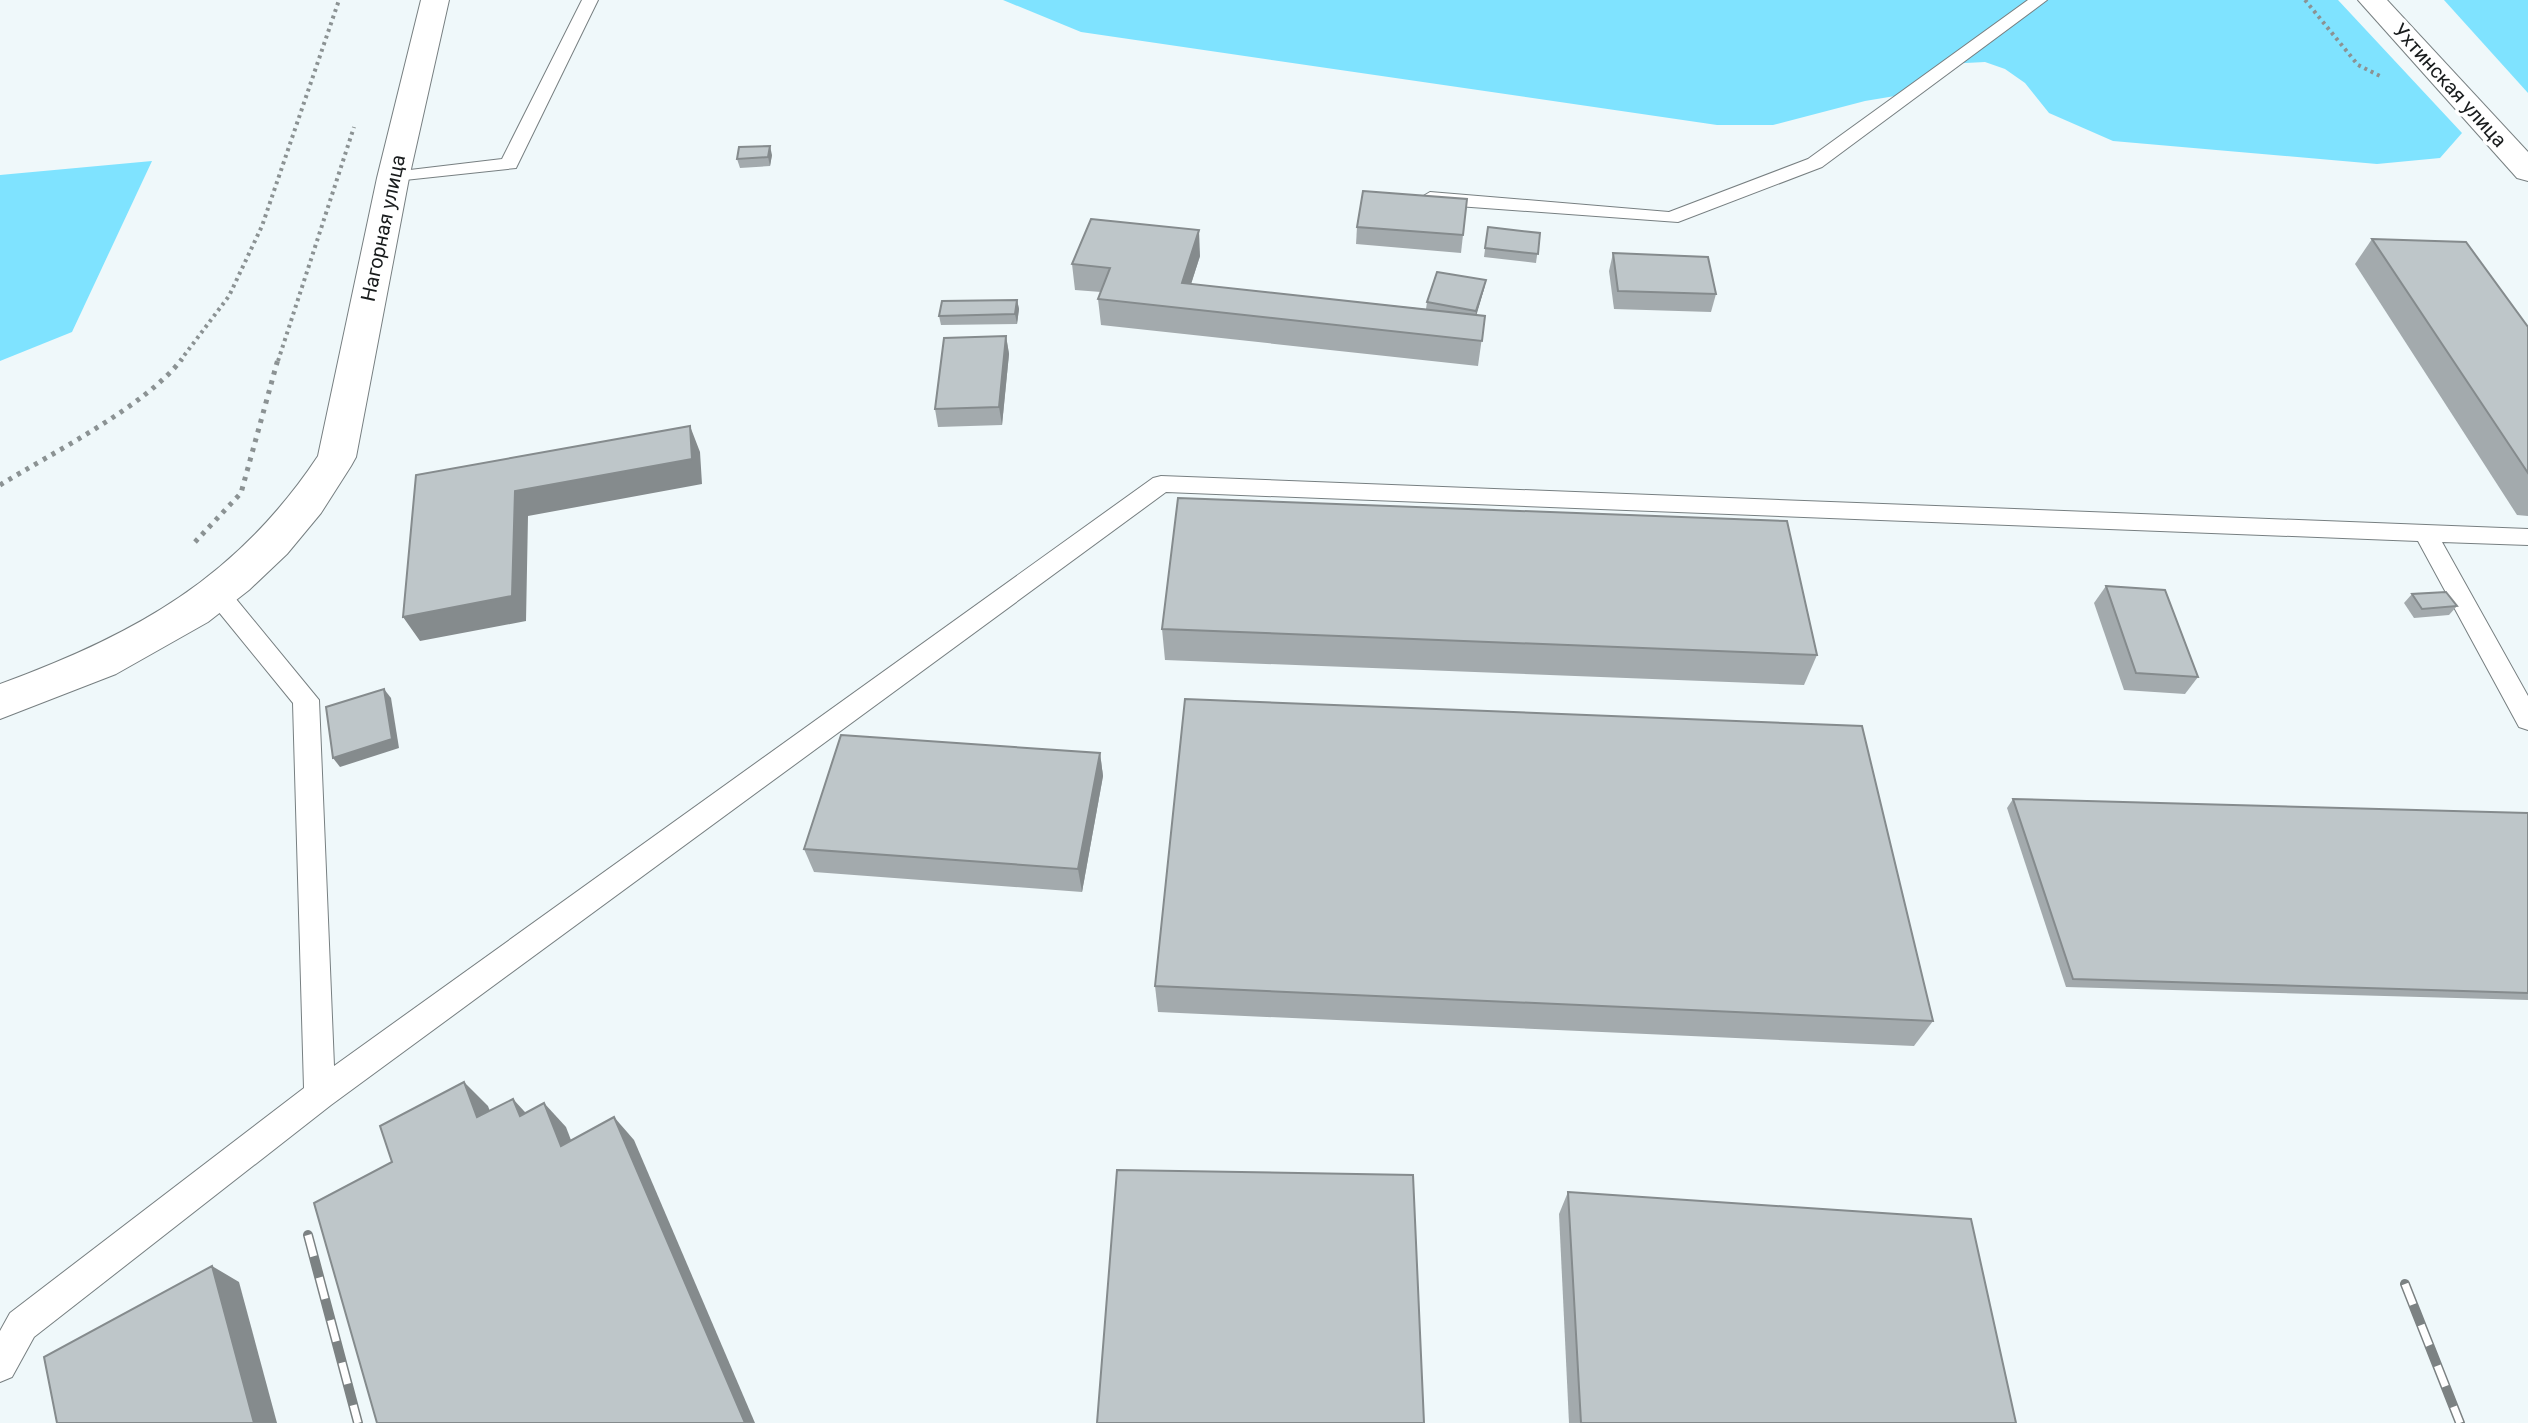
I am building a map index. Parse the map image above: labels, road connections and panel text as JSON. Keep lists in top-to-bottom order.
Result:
{
  "streets": {
    "street": ["Ухтинская улица", "Нагорная улица"]
  }
}
